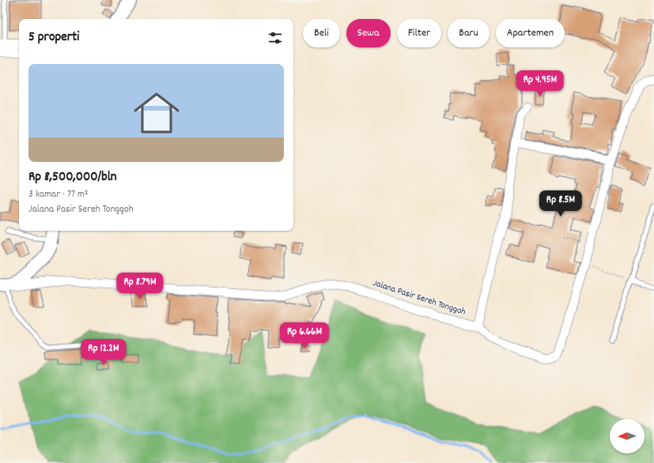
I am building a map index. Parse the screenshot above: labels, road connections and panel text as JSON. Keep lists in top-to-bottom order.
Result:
{
  "streets": {
    "street": ["Jalana Pasir Sereh Tonggoh"]
  },
  "north": "left",
  "page": {
    "chip": [
      "Beli",
      "Sewa",
      "Filter",
      "Baru",
      "Apartemen"
    ],
    "heading": "5 properti",
    "list": [
      {
        "name": "Rp 8,500,000/bln",
        "note": "3 kamar · 77 m² · Jalana Pasir Sereh Tonggoh"
      }
    ],
    "price": [
      "Rp 4.95M",
      "Rp 8.5M",
      "Rp 8.79M",
      "Rp 6.66M",
      "Rp 12.2M"
    ]
  }
}
